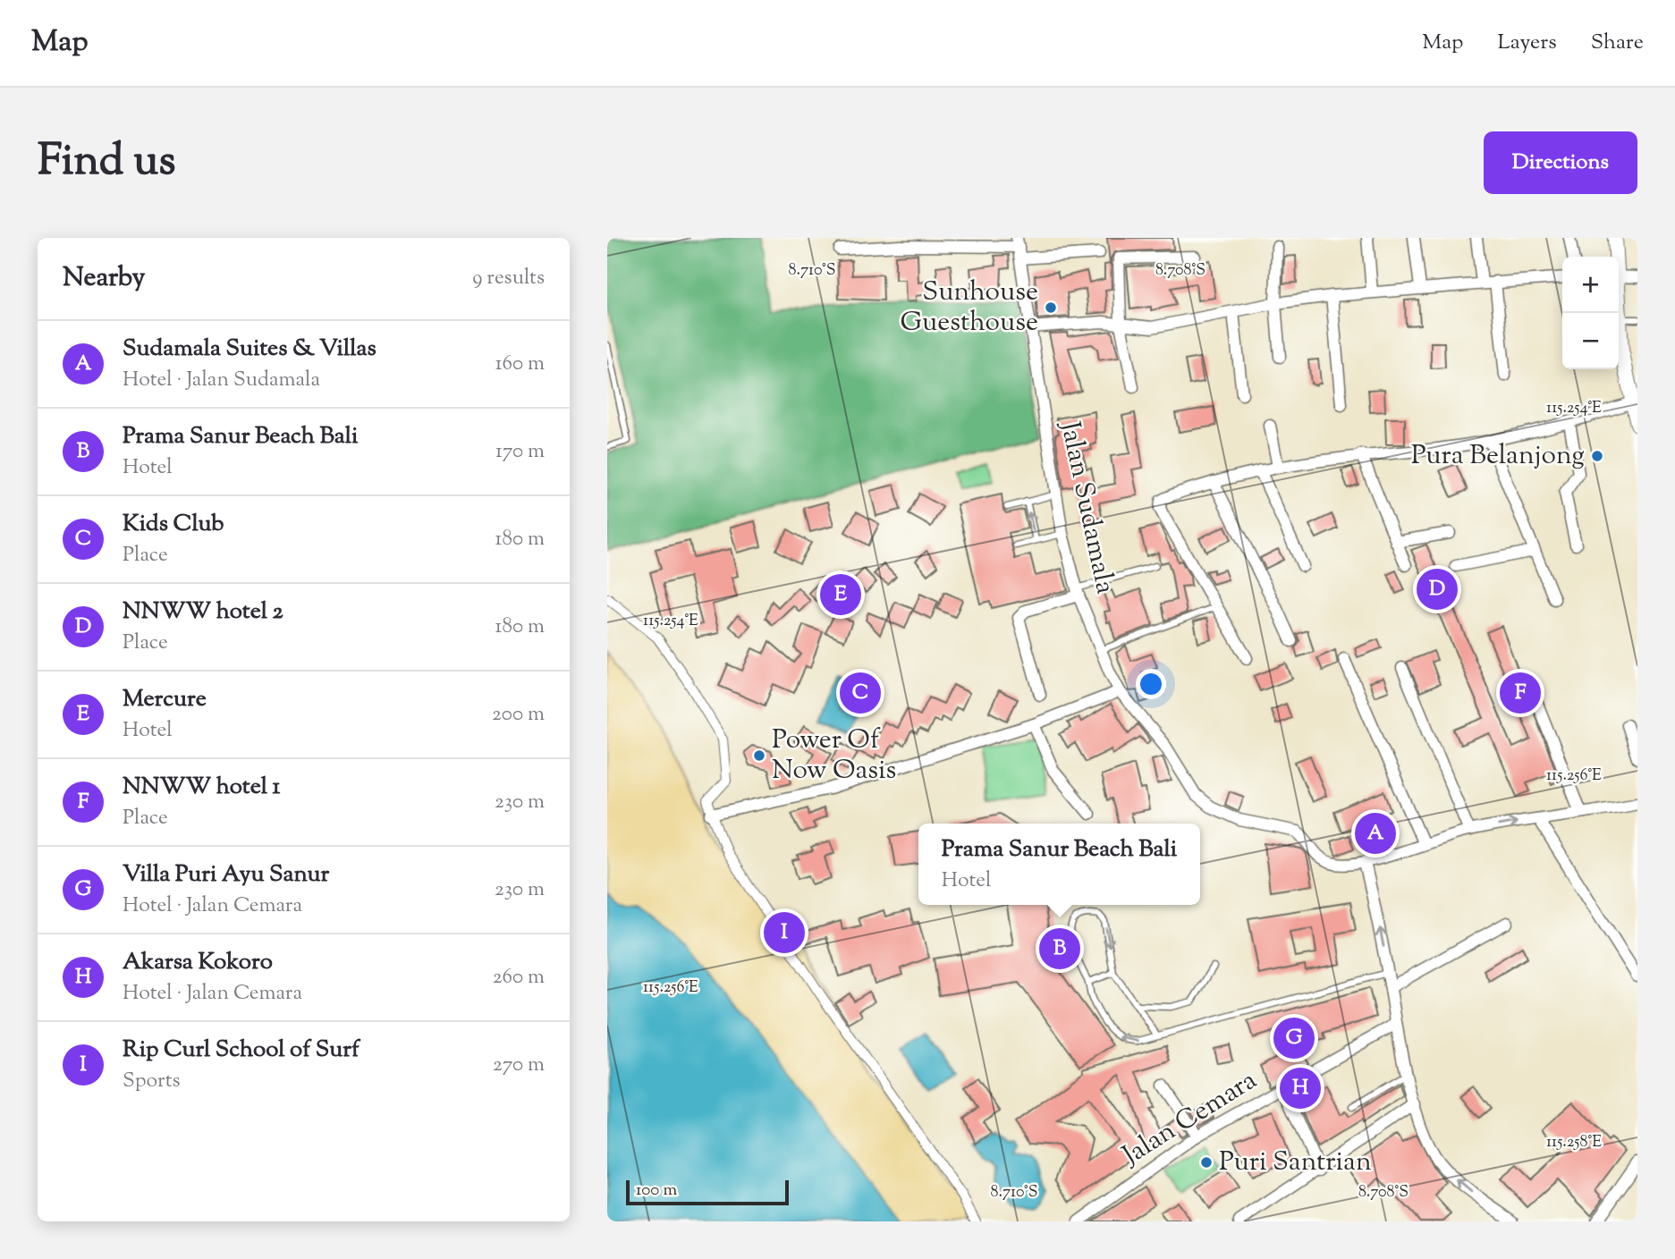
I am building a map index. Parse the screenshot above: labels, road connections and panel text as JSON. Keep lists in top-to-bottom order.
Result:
{
  "streets": {
    "street": ["Jalan Sudamala", "Jalan Cemara"]
  },
  "places": [
    "Sunhouse Guesthouse",
    "Pura Belanjong",
    "Power Of Now Oasis",
    "Puri Santrian"
  ],
  "scale_bar": "100 m",
  "page": {
    "header": "Map",
    "nav": ["Map", "Layers", "Share"],
    "title": "Find us",
    "buttons": "Directions",
    "heading": ["Nearby", "9 results"],
    "map_buttons": ["+", "−"],
    "list": [
      {
        "mark": "A",
        "name": "Sudamala Suites & Villas",
        "note": "Hotel · Jalan Sudamala",
        "value": "160 m"
      },
      {
        "mark": "B",
        "name": "Prama Sanur Beach Bali",
        "note": "Hotel",
        "value": "170 m"
      },
      {
        "mark": "C",
        "name": "Kids Club",
        "note": "Place",
        "value": "180 m"
      },
      {
        "mark": "D",
        "name": "NNWW hotel 2",
        "note": "Place",
        "value": "180 m"
      },
      {
        "mark": "E",
        "name": "Mercure",
        "note": "Hotel",
        "value": "200 m"
      },
      {
        "mark": "F",
        "name": "NNWW hotel 1",
        "note": "Place",
        "value": "230 m"
      },
      {
        "mark": "G",
        "name": "Villa Puri Ayu Sanur",
        "note": "Hotel · Jalan Cemara",
        "value": "230 m"
      },
      {
        "mark": "H",
        "name": "Akarsa Kokoro",
        "note": "Hotel · Jalan Cemara",
        "value": "260 m"
      },
      {
        "mark": "I",
        "name": "Rip Curl School of Surf",
        "note": "Sports",
        "value": "270 m"
      }
    ],
    "pins": [
      "D",
      "E",
      "C",
      "F",
      "A",
      "I",
      "B",
      "G",
      "H"
    ],
    "popup": ["Prama Sanur Beach Bali", "Hotel"],
    "scale": "100 m"
  },
  "coordinates": [
    "8.710°S",
    "8.708°S",
    "115.254°E",
    "115.256°E",
    "115.258°E"
  ]
}
